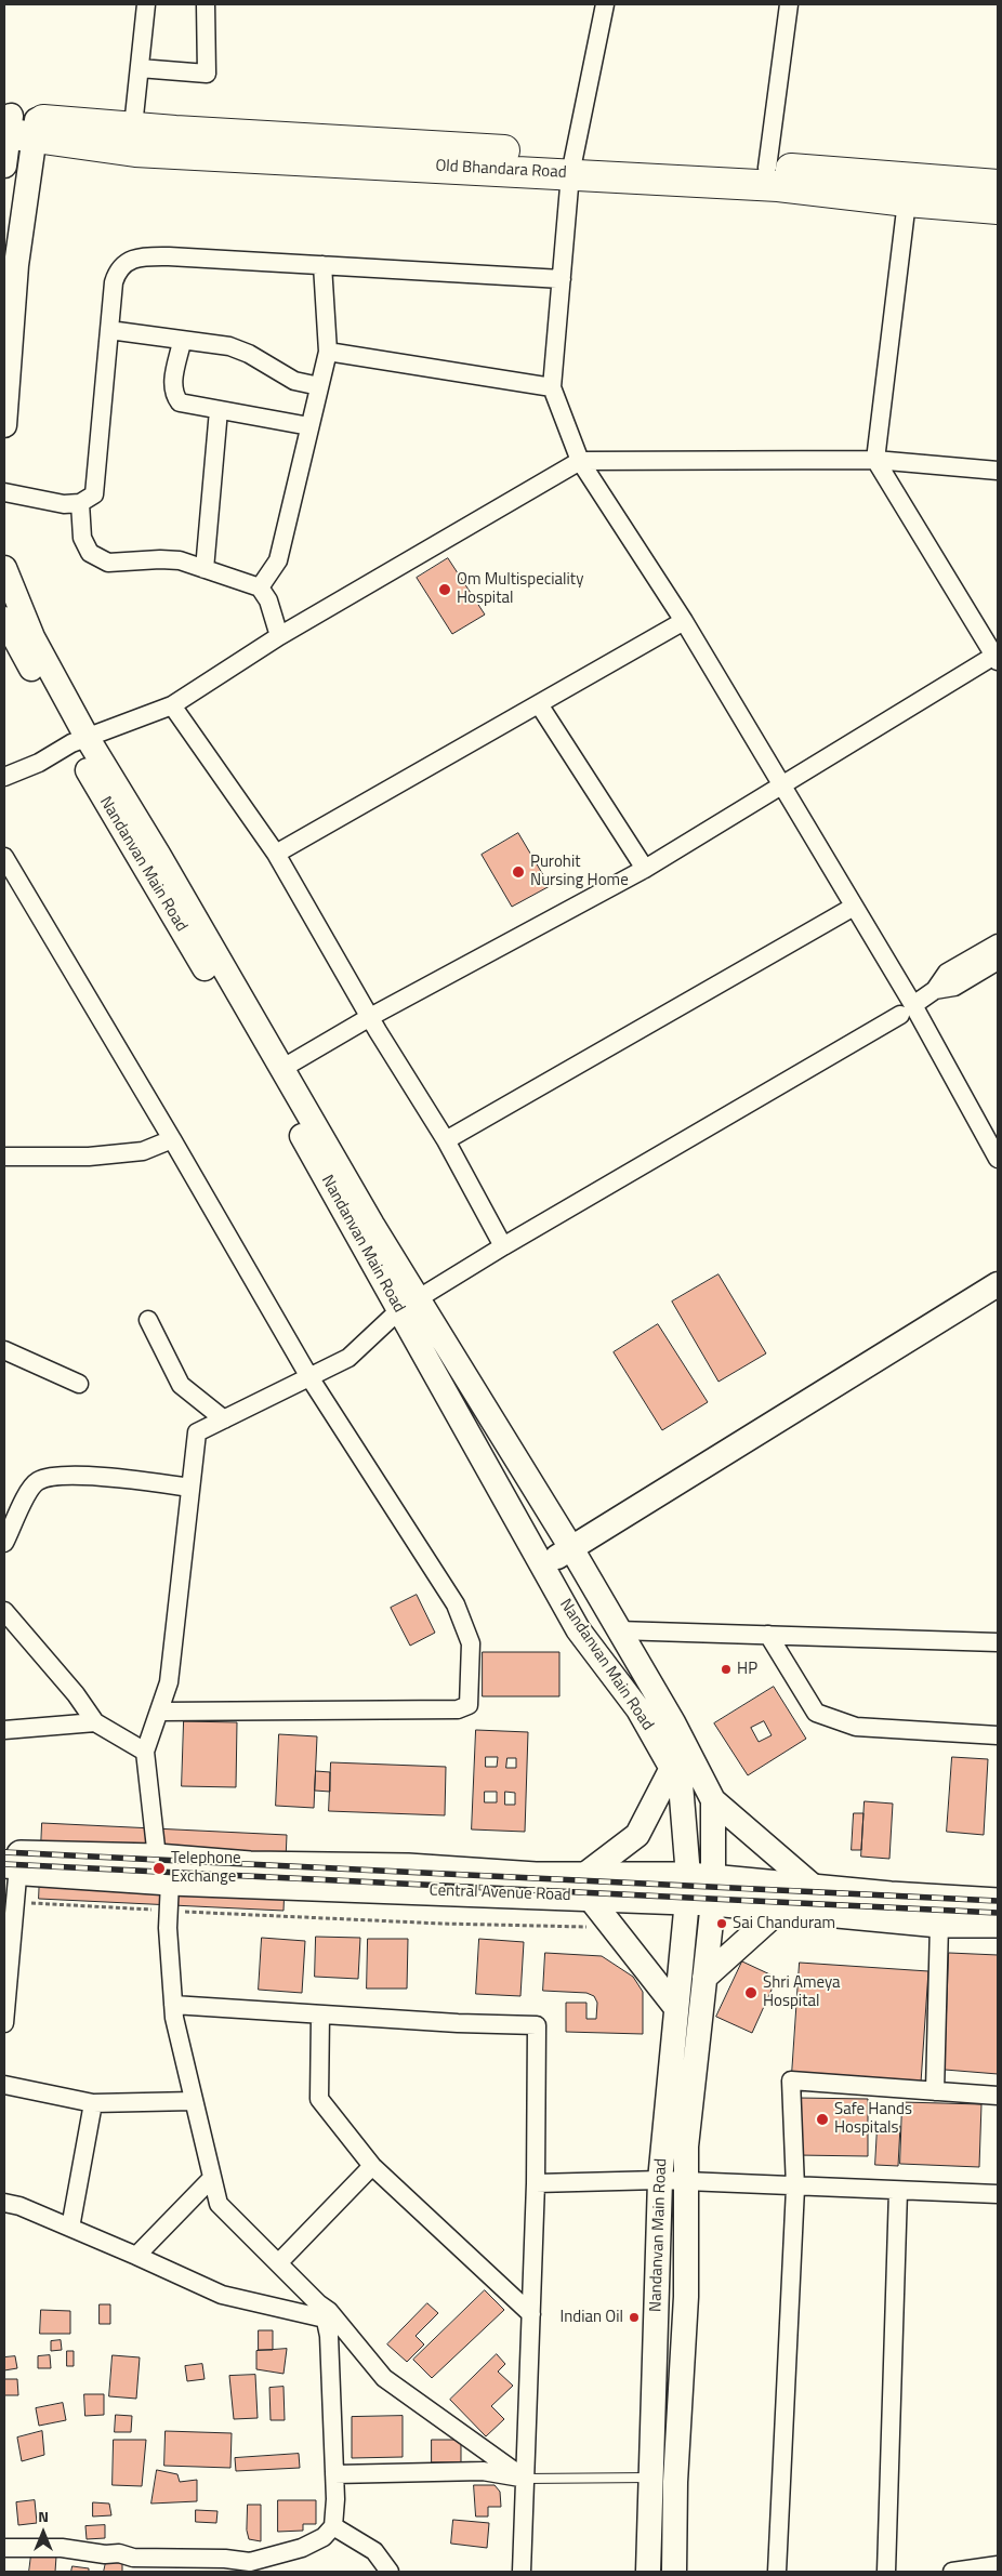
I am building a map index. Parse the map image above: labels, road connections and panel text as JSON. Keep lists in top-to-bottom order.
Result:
{
  "streets": {
    "highway": ["Old Bhandara Road"],
    "main road": ["Nandanvan Main Road", "Central Avenue Road"]
  },
  "places": [
    "Om Multispeciality Hospital",
    "Purohit Nursing Home",
    "HP",
    "Telephone Exchange",
    "Sai Chanduram",
    "Shri Ameya Hospital",
    "Safe Hands Hospitals",
    "Indian Oil"
  ],
  "north": "top"
}
